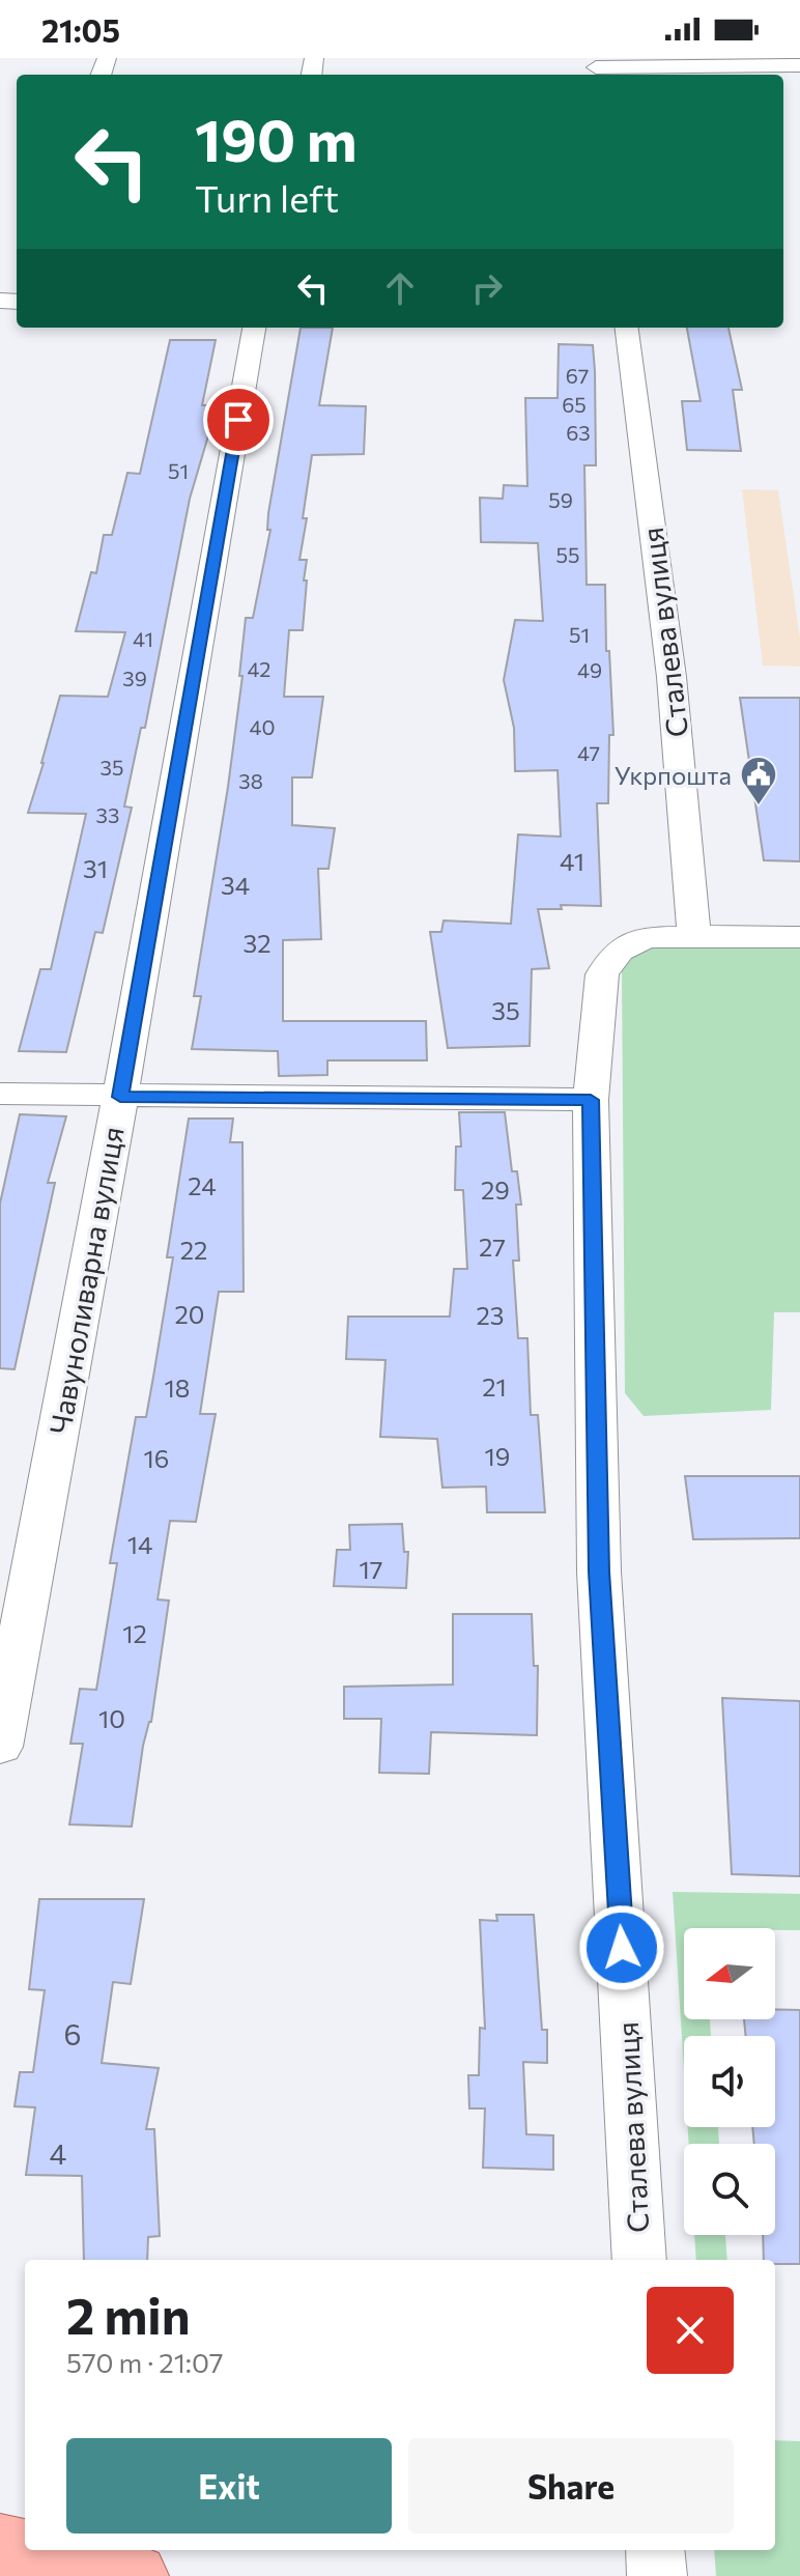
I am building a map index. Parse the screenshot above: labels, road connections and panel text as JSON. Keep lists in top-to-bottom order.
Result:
{
  "streets": {
    "street": ["Сталева вулиця", "Чавуноливарна вулиця"]
  },
  "places": {
    "public building": ["Укрпошта"]
  },
  "house_numbers": [
    "67",
    "65",
    "63",
    "51",
    "59",
    "55",
    "51",
    "41",
    "42",
    "49",
    "39",
    "40",
    "47",
    "35",
    "38",
    "33",
    "41",
    "31",
    "34",
    "32",
    "35",
    "24",
    "29",
    "27",
    "22",
    "20",
    "23",
    "21",
    "18",
    "19",
    "16",
    "14",
    "17",
    "12",
    "10",
    "6",
    "4"
  ],
  "north": "left",
  "page": {
    "status": "21:05",
    "turn": ["190 m", "Turn left"],
    "heading": ["2 min", "570 m · 21:07"],
    "buttons": ["Exit", "Share"]
  }
}
